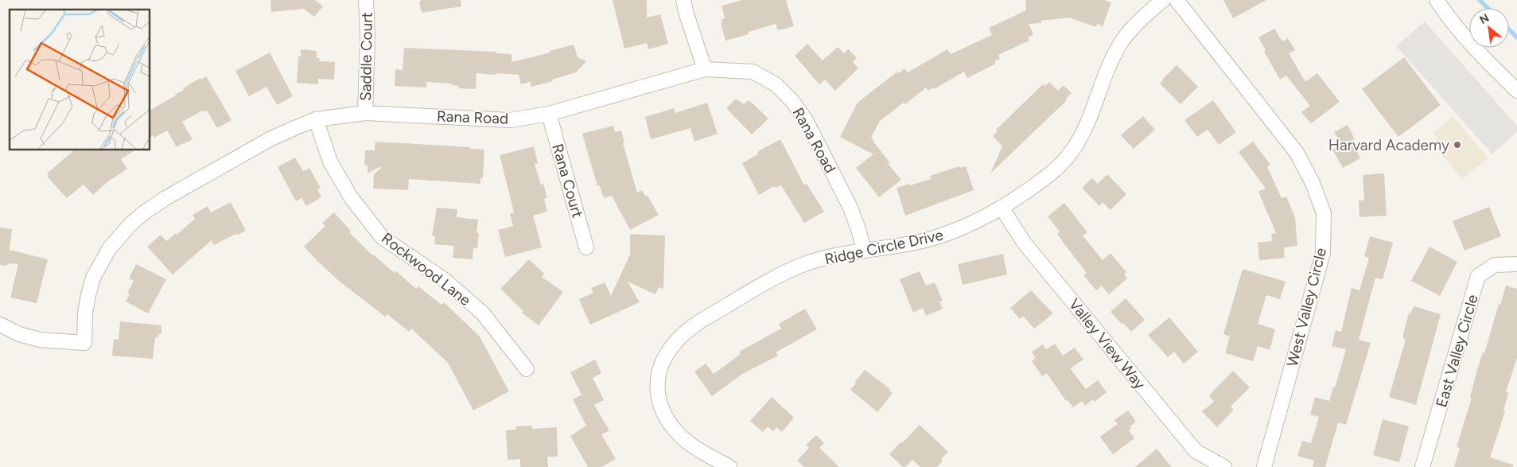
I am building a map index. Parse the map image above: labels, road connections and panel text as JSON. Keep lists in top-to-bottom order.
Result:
{
  "streets": {
    "street": [
      "Saddle Court",
      "Rana Road",
      "Rana Court",
      "Ridge Circle Drive",
      "Rockwood Lane",
      "West Valley Circle",
      "Valley View Way",
      "East Valley Circle"
    ]
  },
  "crossings": [
    ["Saddle Court", "Rana Road"],
    ["Rana Road", "Rana Court"],
    ["Rana Road", "Ridge Circle Drive"],
    ["Rana Road", "Rockwood Lane"],
    ["Ridge Circle Drive", "Valley View Way"]
  ],
  "places": ["Harvard Academy"],
  "north": "top left"
}
